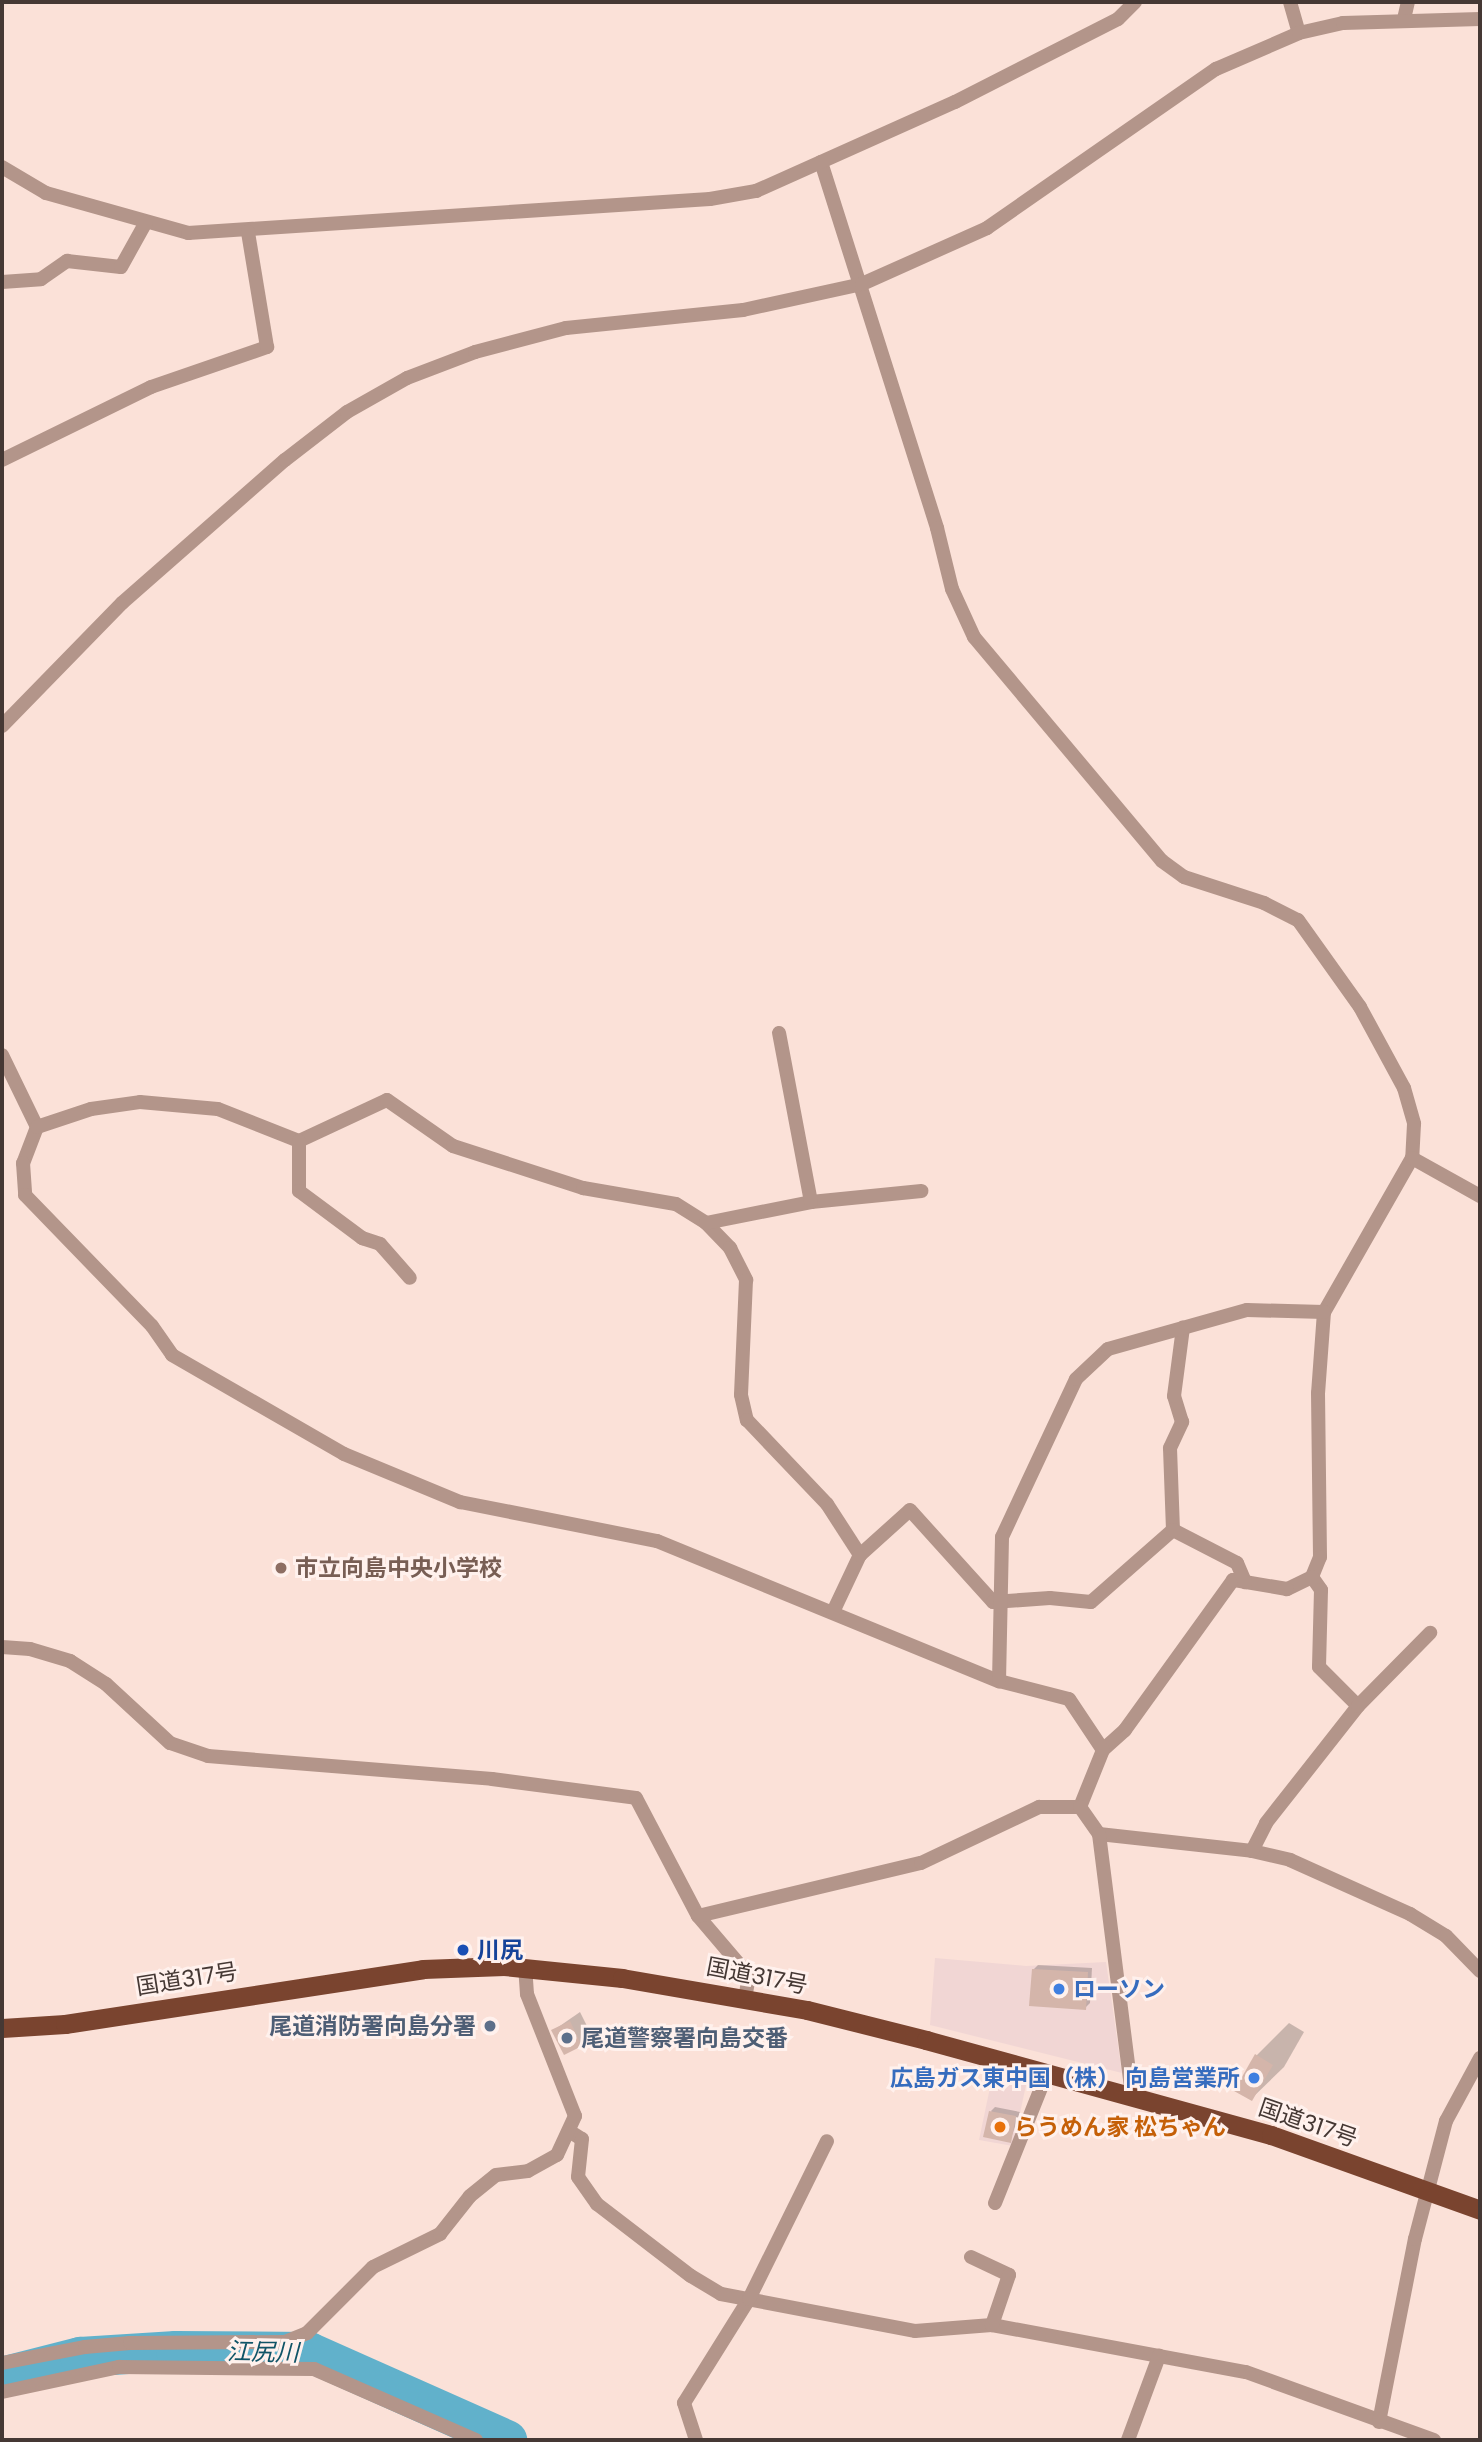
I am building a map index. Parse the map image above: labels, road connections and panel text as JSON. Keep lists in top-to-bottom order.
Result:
{
  "streets": {
    "highway": ["国道317号"]
  },
  "water": ["江尻川"],
  "places": [
    "市立向島中央小学校",
    "川尻",
    "ローソン",
    "尾道消防署向島分署",
    "尾道警察署向島交番",
    "広島ガス東中国（株） 向島営業所",
    "らうめん家 松ちゃん"
  ]
}
